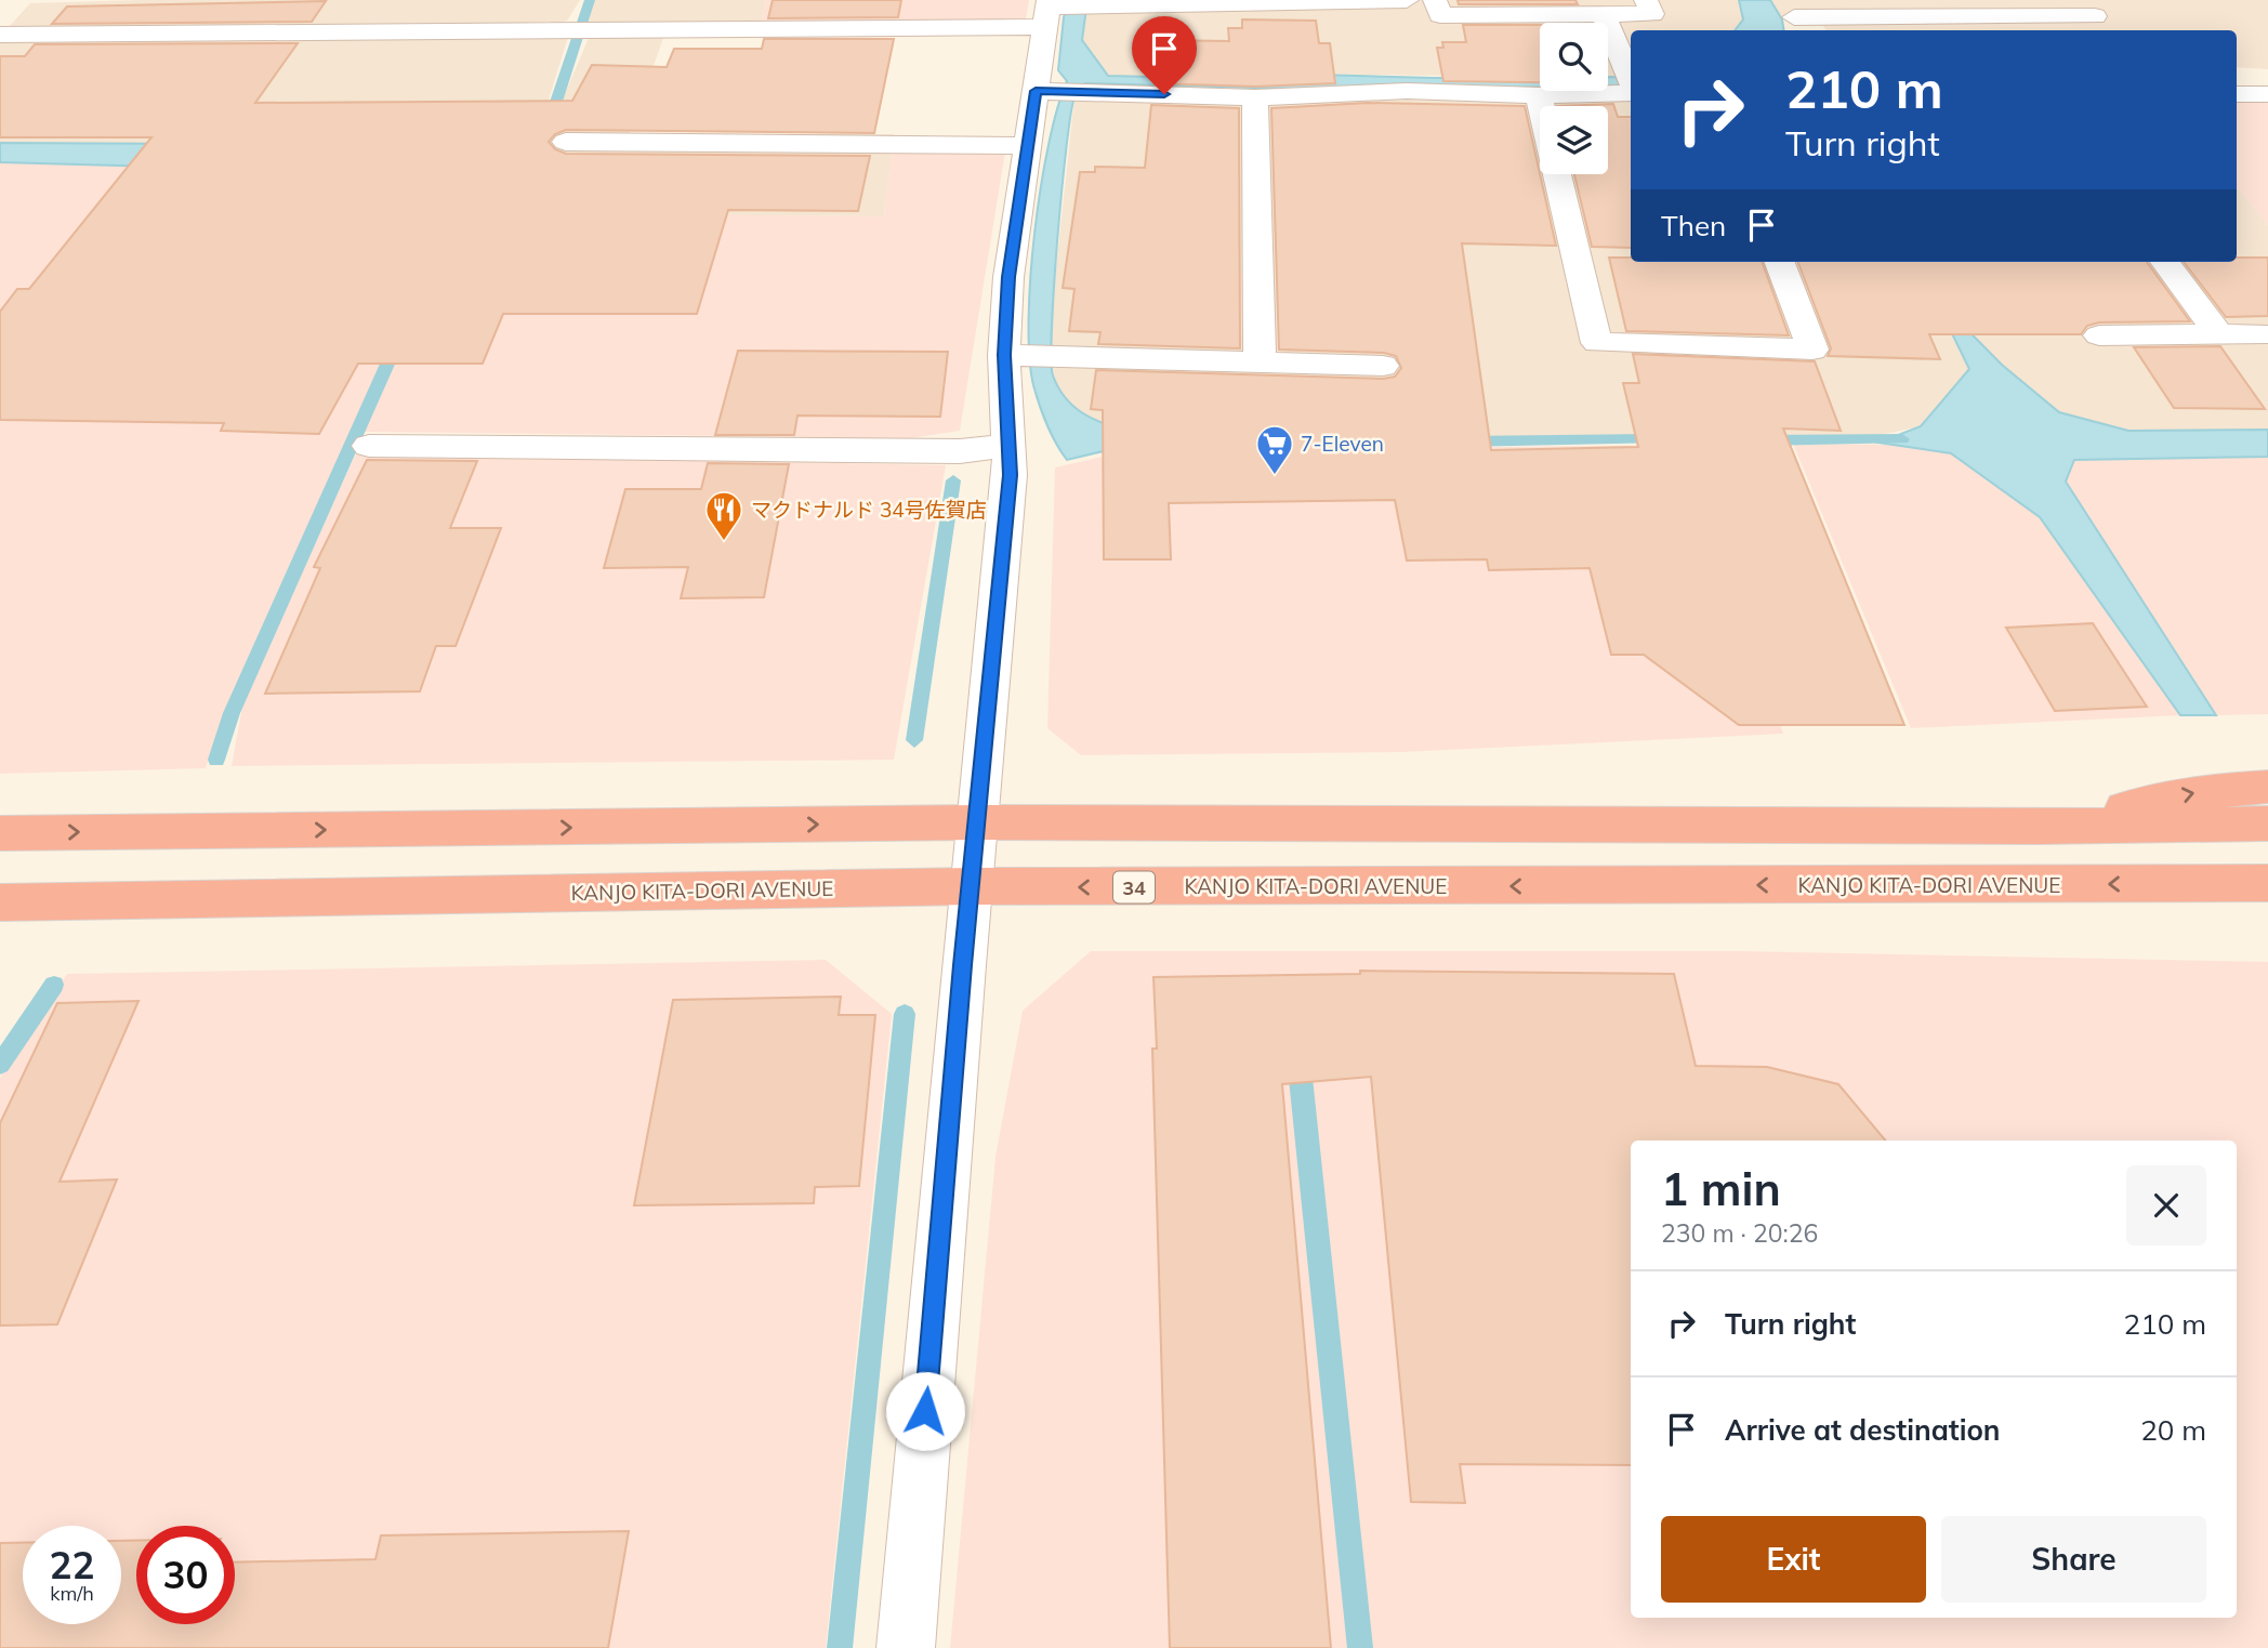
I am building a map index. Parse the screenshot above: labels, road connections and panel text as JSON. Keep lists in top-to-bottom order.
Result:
{
  "streets": {
    "highway": ["KANJO KITA-DORI AVENUE", "34"]
  },
  "places": {
    "supermarket": ["7-Eleven"],
    "restaurant": ["マクドナルド 34号佐賀店"]
  },
  "page": {
    "turn": ["210 m", "Turn right"],
    "then": "Then",
    "heading": ["1 min", "230 m · 20:26"],
    "list": [
      {
        "name": "Turn right",
        "value": "210 m"
      },
      {
        "name": "Arrive at destination",
        "value": "20 m"
      }
    ],
    "buttons": ["Exit", "Share"],
    "speed": "22 km/h",
    "limit": "30"
  }
}
